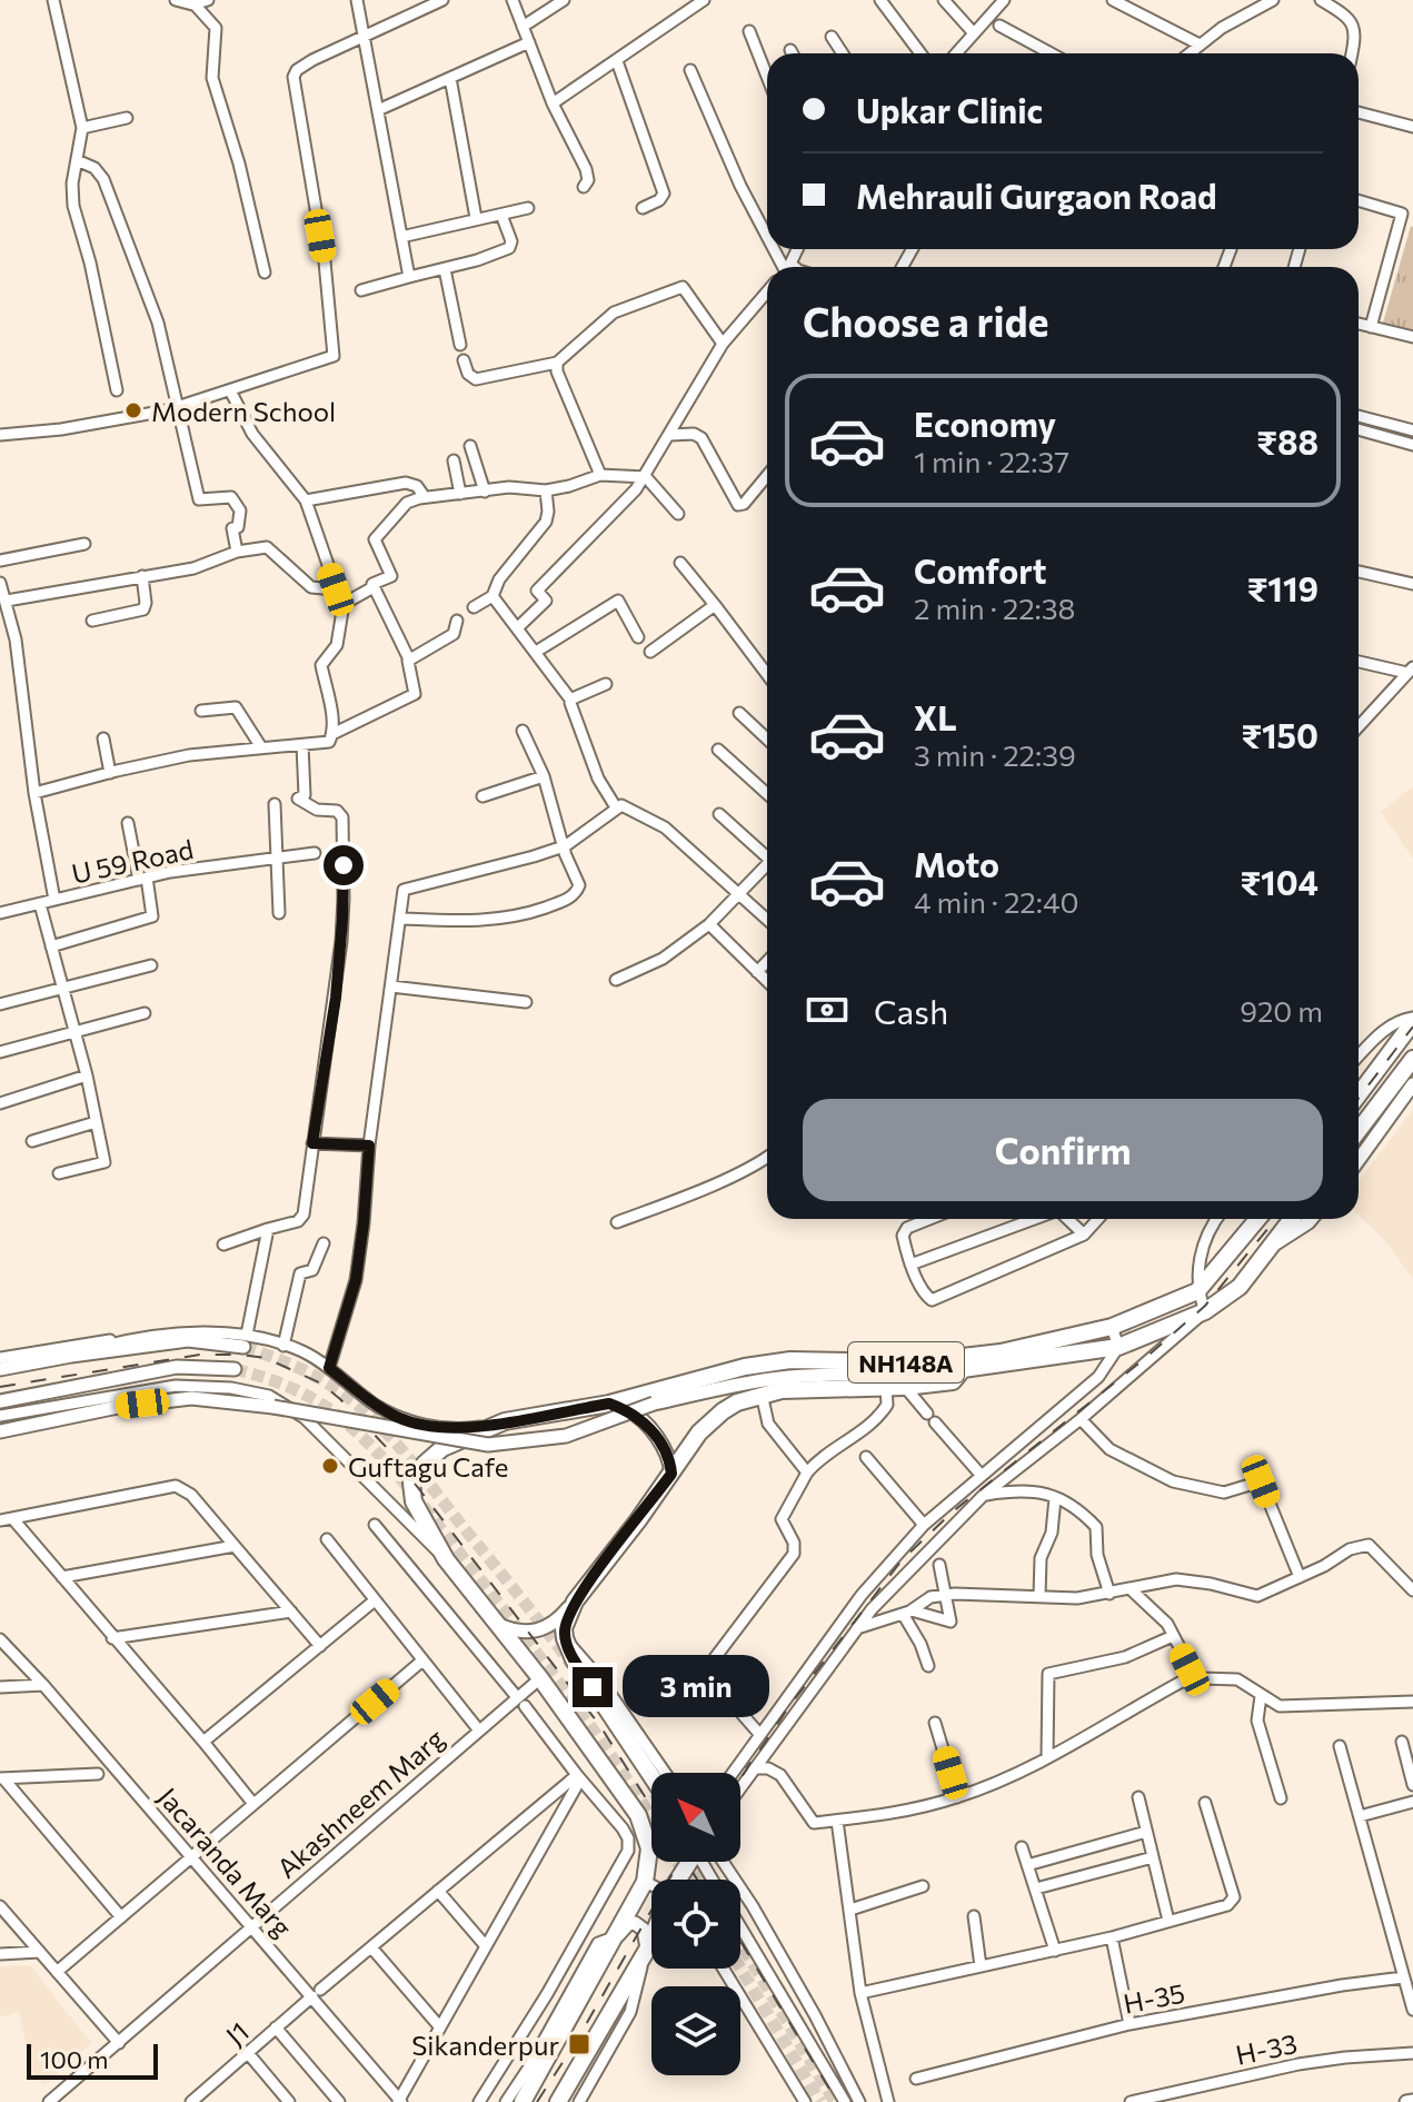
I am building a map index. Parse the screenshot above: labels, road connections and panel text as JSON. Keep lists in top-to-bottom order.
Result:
{
  "streets": {
    "highway": ["NH148A"],
    "street": [
      "U 59 Road",
      "Akashneem Marg",
      "Jacaranda Marg",
      "H-35",
      "J1",
      "H-33"
    ]
  },
  "crossings": [
    ["NH148A", "Akashneem Marg"],
    ["Akashneem Marg", "Jacaranda Marg"],
    ["Jacaranda Marg", "J1"]
  ],
  "places": {
    "other": ["Modern School", "Guftagu Cafe"],
    "transit": ["Sikanderpur"]
  },
  "scale_bar": "100 m",
  "north": "top left",
  "page": {
    "banner": ["Upkar Clinic", "Mehrauli Gurgaon Road"],
    "heading": "Choose a ride",
    "list": [
      {
        "name": "Economy",
        "note": "1 min · 22:37",
        "value": "₹88"
      },
      {
        "name": "Comfort",
        "note": "2 min · 22:38",
        "value": "₹119"
      },
      {
        "name": "XL",
        "note": "3 min · 22:39",
        "value": "₹150"
      },
      {
        "name": "Moto",
        "note": "4 min · 22:40",
        "value": "₹104"
      }
    ],
    "pay": ["Cash", "920 m"],
    "buttons": "Confirm",
    "bubble": "3 min",
    "scale": "100 m"
  }
}
